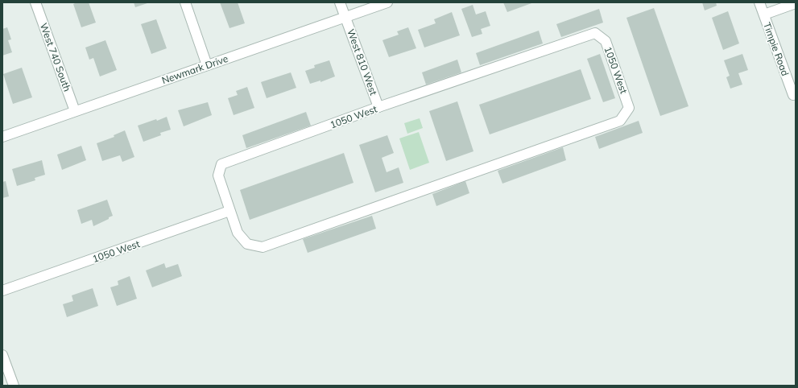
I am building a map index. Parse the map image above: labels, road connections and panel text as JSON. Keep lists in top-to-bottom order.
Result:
{
  "streets": {
    "street": [
      "Timpie Road",
      "West 740 South",
      "West 810 West",
      "Newmark Drive",
      "1050 West"
    ]
  },
  "crossings": [
    ["West 740 South", "Newmark Drive"],
    ["West 810 West", "Newmark Drive"],
    ["West 810 West", "1050 West"]
  ]
}
